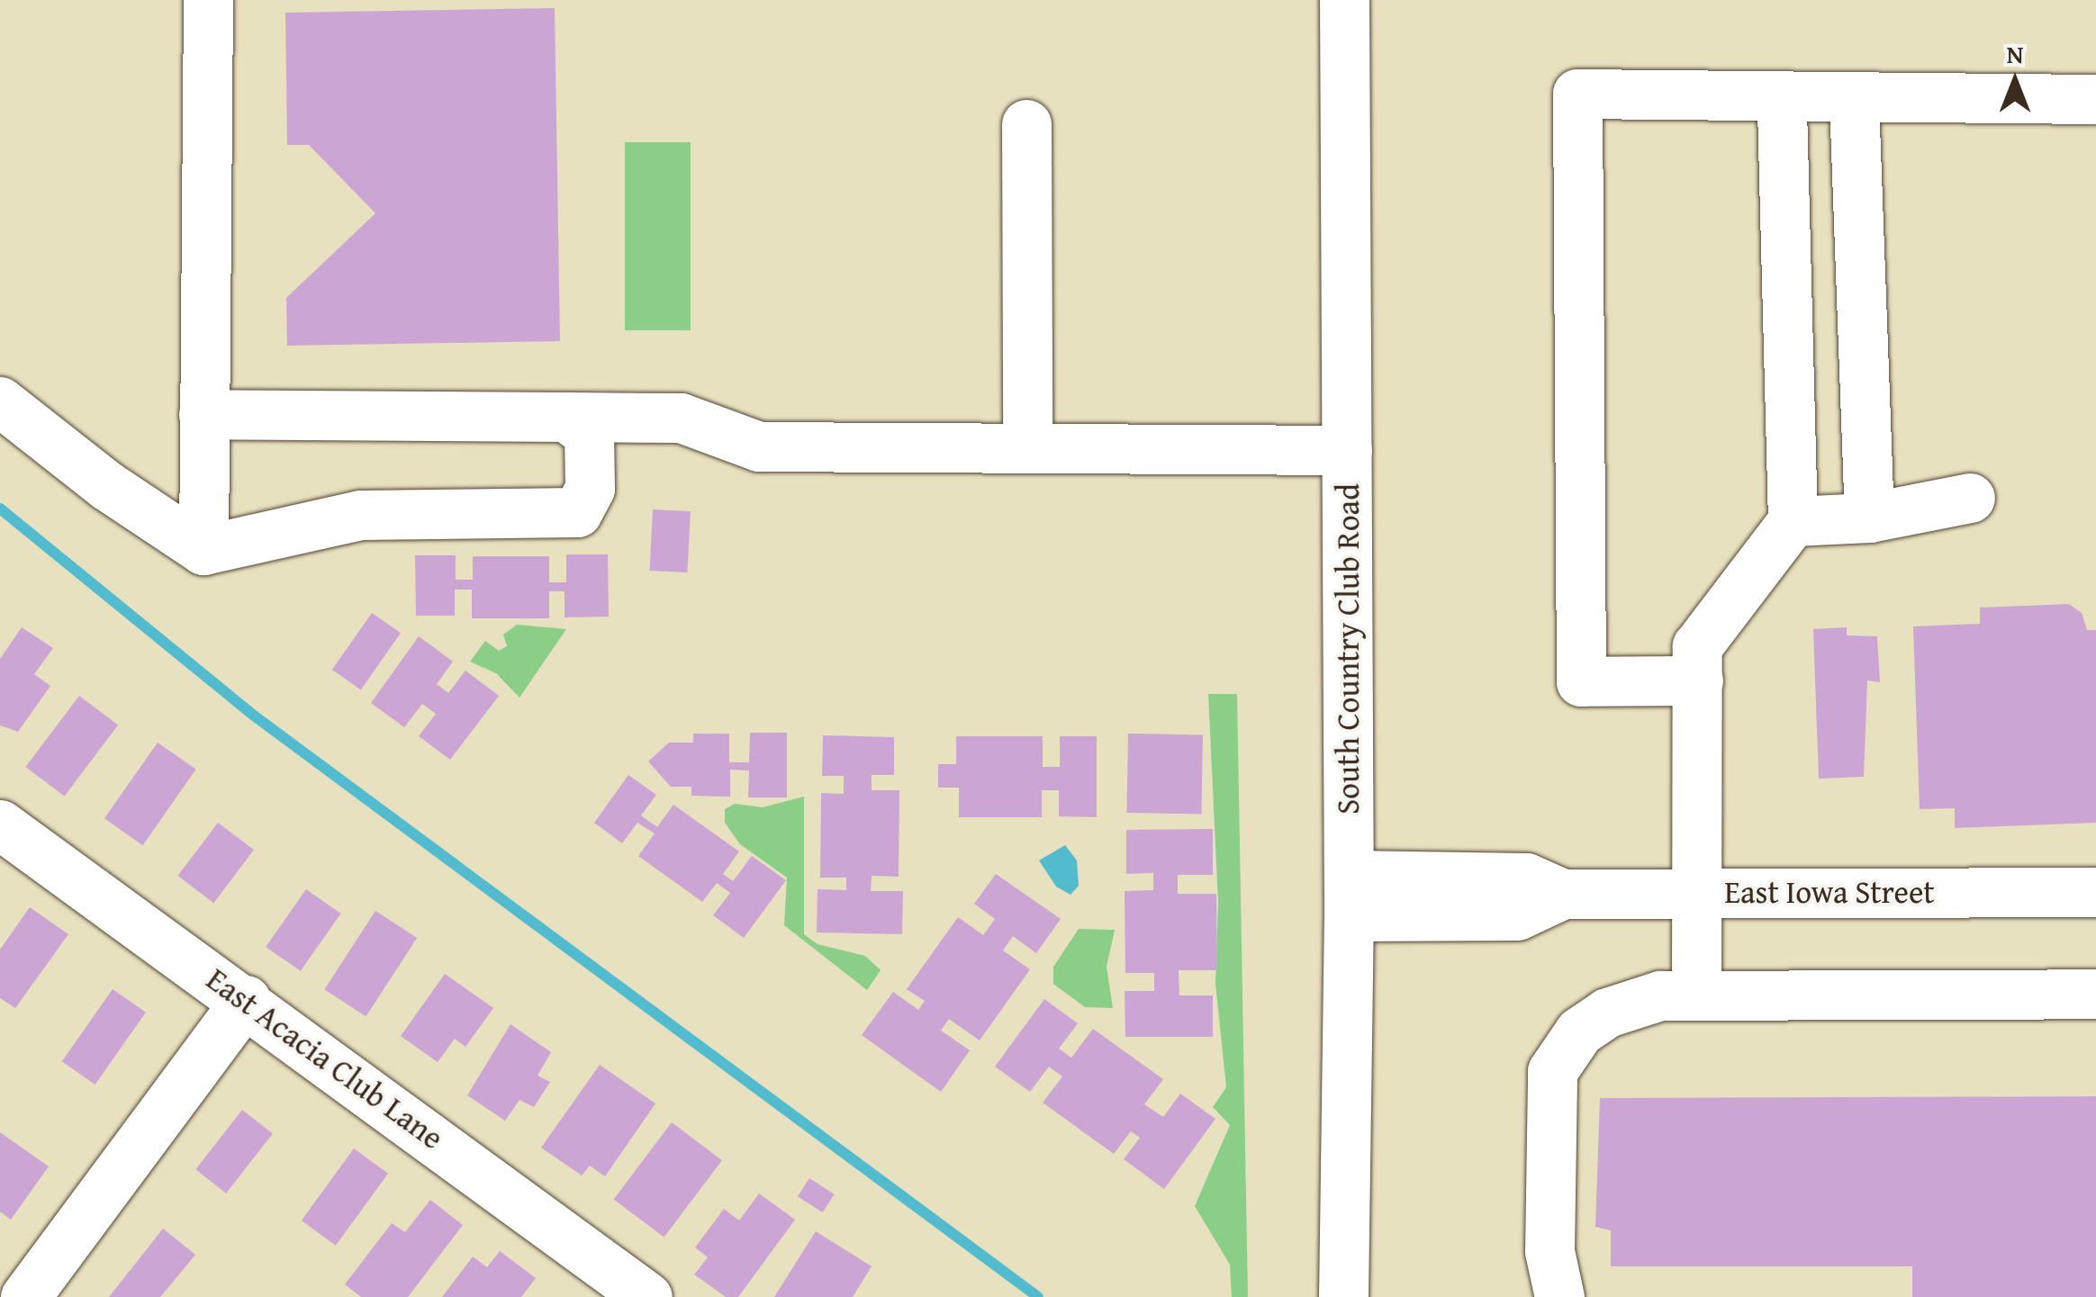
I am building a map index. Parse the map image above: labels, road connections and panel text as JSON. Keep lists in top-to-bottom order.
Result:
{
  "streets": {
    "street": ["South Country Club Road", "East Iowa Street", "East Acacia Club Lane"]
  },
  "crossings": [
    ["South Country Club Road", "East Iowa Street"]
  ],
  "north": "top"
}
